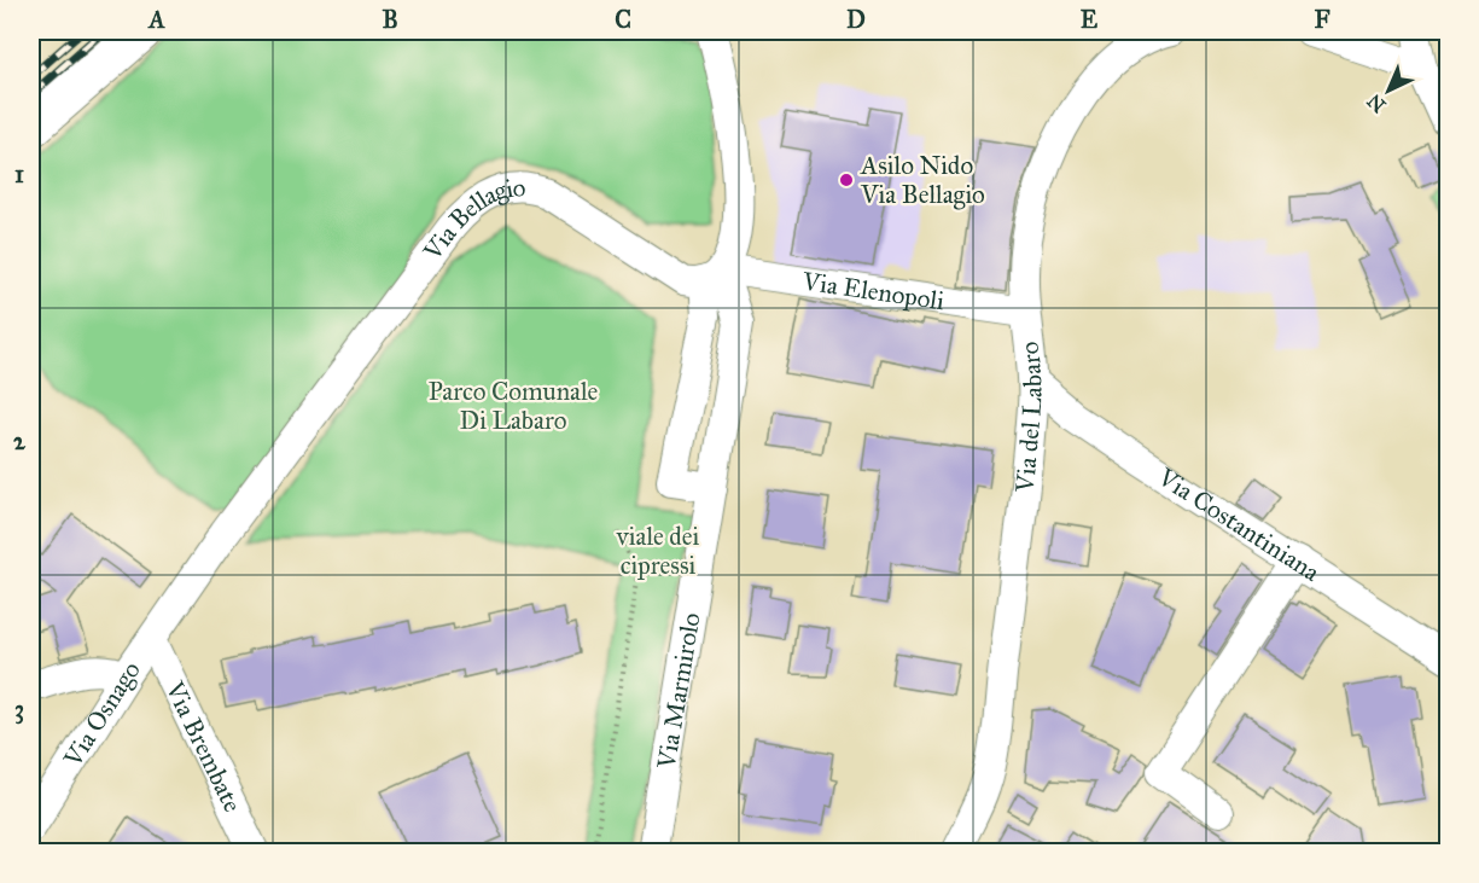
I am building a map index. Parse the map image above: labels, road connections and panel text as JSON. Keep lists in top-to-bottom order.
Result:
{
  "streets": {
    "street": [
      "Via Bellagio",
      "Via Elenopoli",
      "Via del Labaro",
      "Via Costantiniana",
      "Via Marmirolo",
      "Via Osnago",
      "Via Brembate"
    ]
  },
  "crossings": [
    ["Via Bellagio", "Via Elenopoli"],
    ["Via Bellagio", "Via Marmirolo"],
    ["Via Bellagio", "Via Osnago"],
    ["Via Bellagio", "Via Brembate"],
    ["Via Elenopoli", "Via del Labaro"],
    ["Via Elenopoli", "Via Marmirolo"],
    ["Via del Labaro", "Via Costantiniana"],
    ["Via Osnago", "Via Brembate"]
  ],
  "parks": ["Parco Comunale Di Labaro", "viale dei cipressi"],
  "places": ["Asilo Nido Via Bellagio"],
  "north": "bottom left",
  "grid": {
    "columns": [
      "A",
      "B",
      "C",
      "D",
      "E",
      "F"
    ],
    "rows": ["1", "2", "3"]
  }
}
